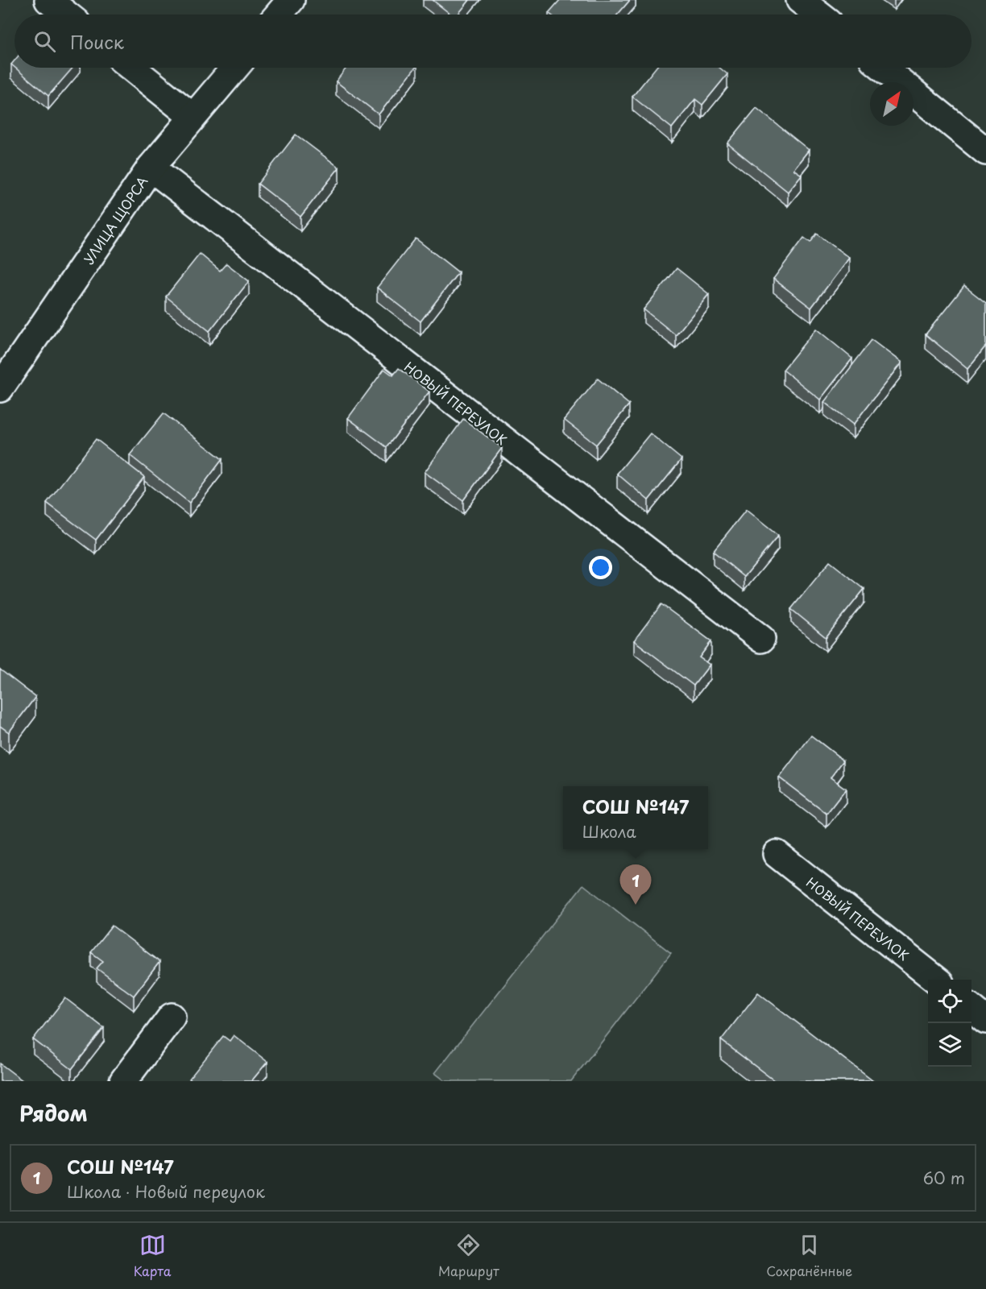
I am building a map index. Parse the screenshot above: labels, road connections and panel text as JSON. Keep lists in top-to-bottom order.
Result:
{
  "streets": {
    "street": ["УЛИЦА ЩОРСА", "НОВЫЙ ПЕРЕУЛОК"]
  },
  "crossings": [
    ["УЛИЦА ЩОРСА", "НОВЫЙ ПЕРЕУЛОК"]
  ],
  "north": "top right",
  "page": {
    "search": "Поиск",
    "popup": ["СОШ №147", "Школа"],
    "pins": "1",
    "heading": "Рядом",
    "list": [
      {
        "mark": "1",
        "name": "СОШ №147",
        "note": "Школа · Новый переулок",
        "value": "60 m"
      }
    ],
    "nav": ["Карта", "Маршрут", "Сохранённые"]
  }
}
